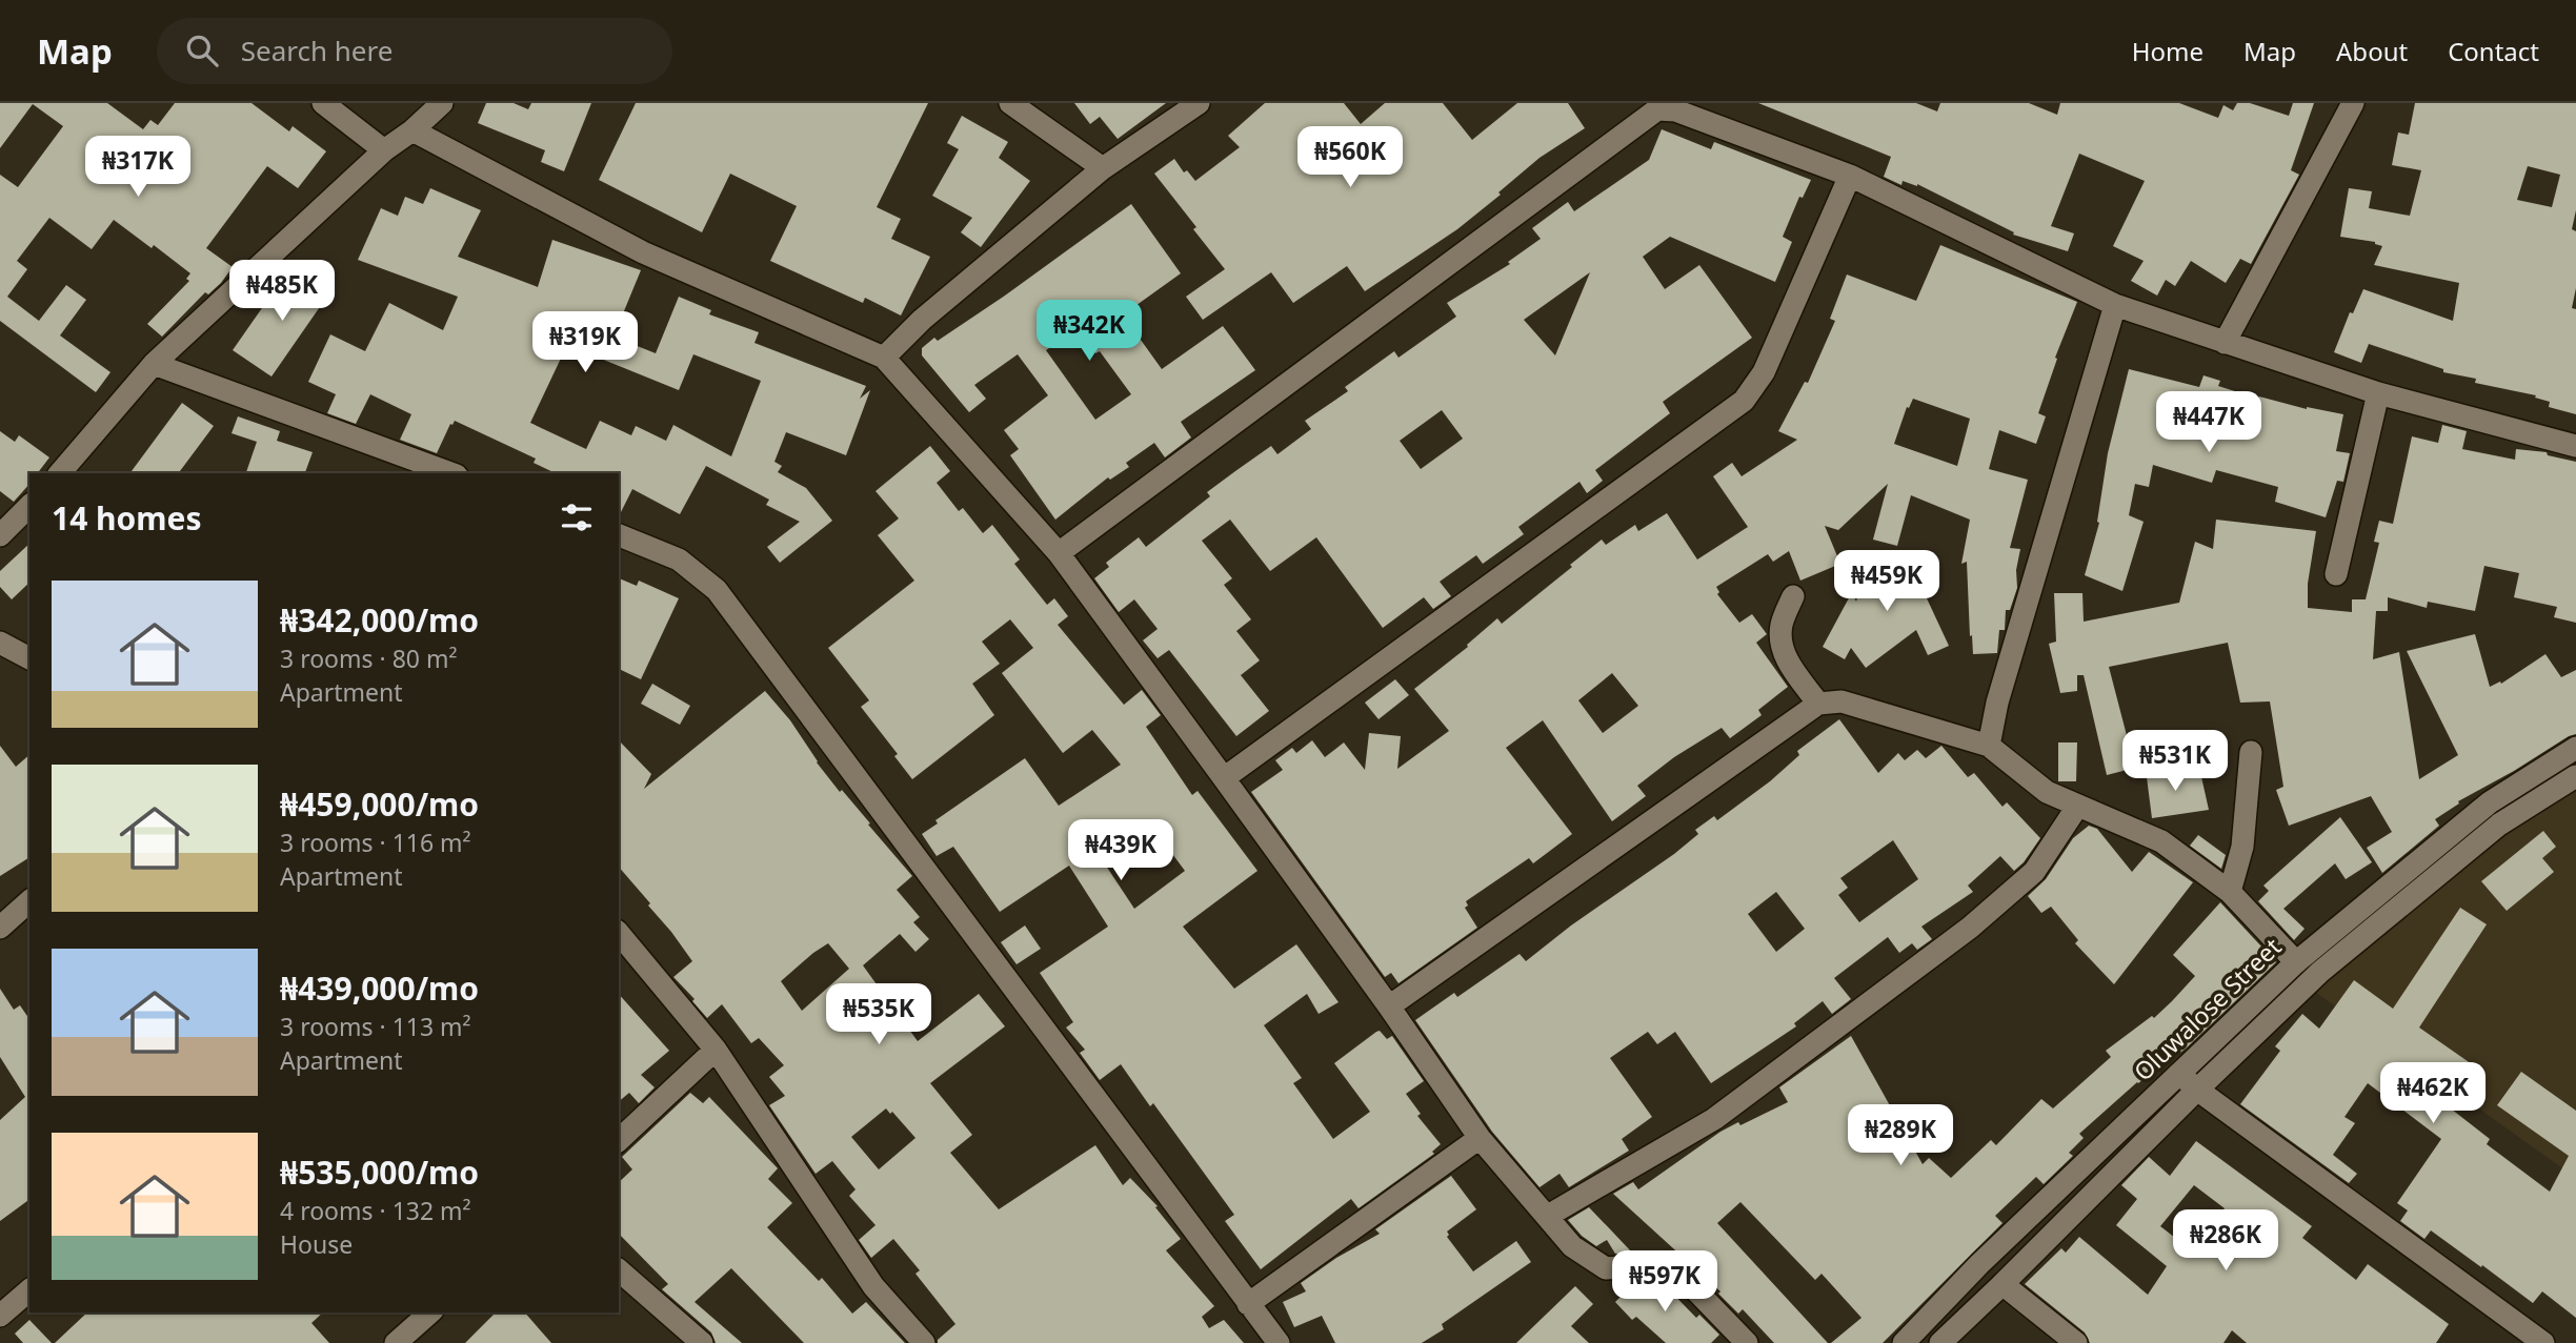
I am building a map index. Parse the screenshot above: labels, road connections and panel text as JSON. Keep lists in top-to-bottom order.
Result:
{
  "streets": {
    "street": ["Oluwalose Street"]
  },
  "page": {
    "header": "Map",
    "search": "Search here",
    "nav": [
      "Home",
      "Map",
      "About",
      "Contact"
    ],
    "price": [
      "₦560K",
      "₦317K",
      "₦485K",
      "₦342K",
      "₦319K",
      "₦447K",
      "₦459K",
      "₦531K",
      "₦439K",
      "₦535K",
      "₦462K",
      "₦289K",
      "₦286K",
      "₦597K"
    ],
    "heading": "14 homes",
    "list": [
      {
        "name": "₦342,000/mo",
        "note": "3 rooms · 80 m² · Apartment"
      },
      {
        "name": "₦459,000/mo",
        "note": "3 rooms · 116 m² · Apartment"
      },
      {
        "name": "₦439,000/mo",
        "note": "3 rooms · 113 m² · Apartment"
      },
      {
        "name": "₦535,000/mo",
        "note": "4 rooms · 132 m² · House"
      }
    ]
  }
}
